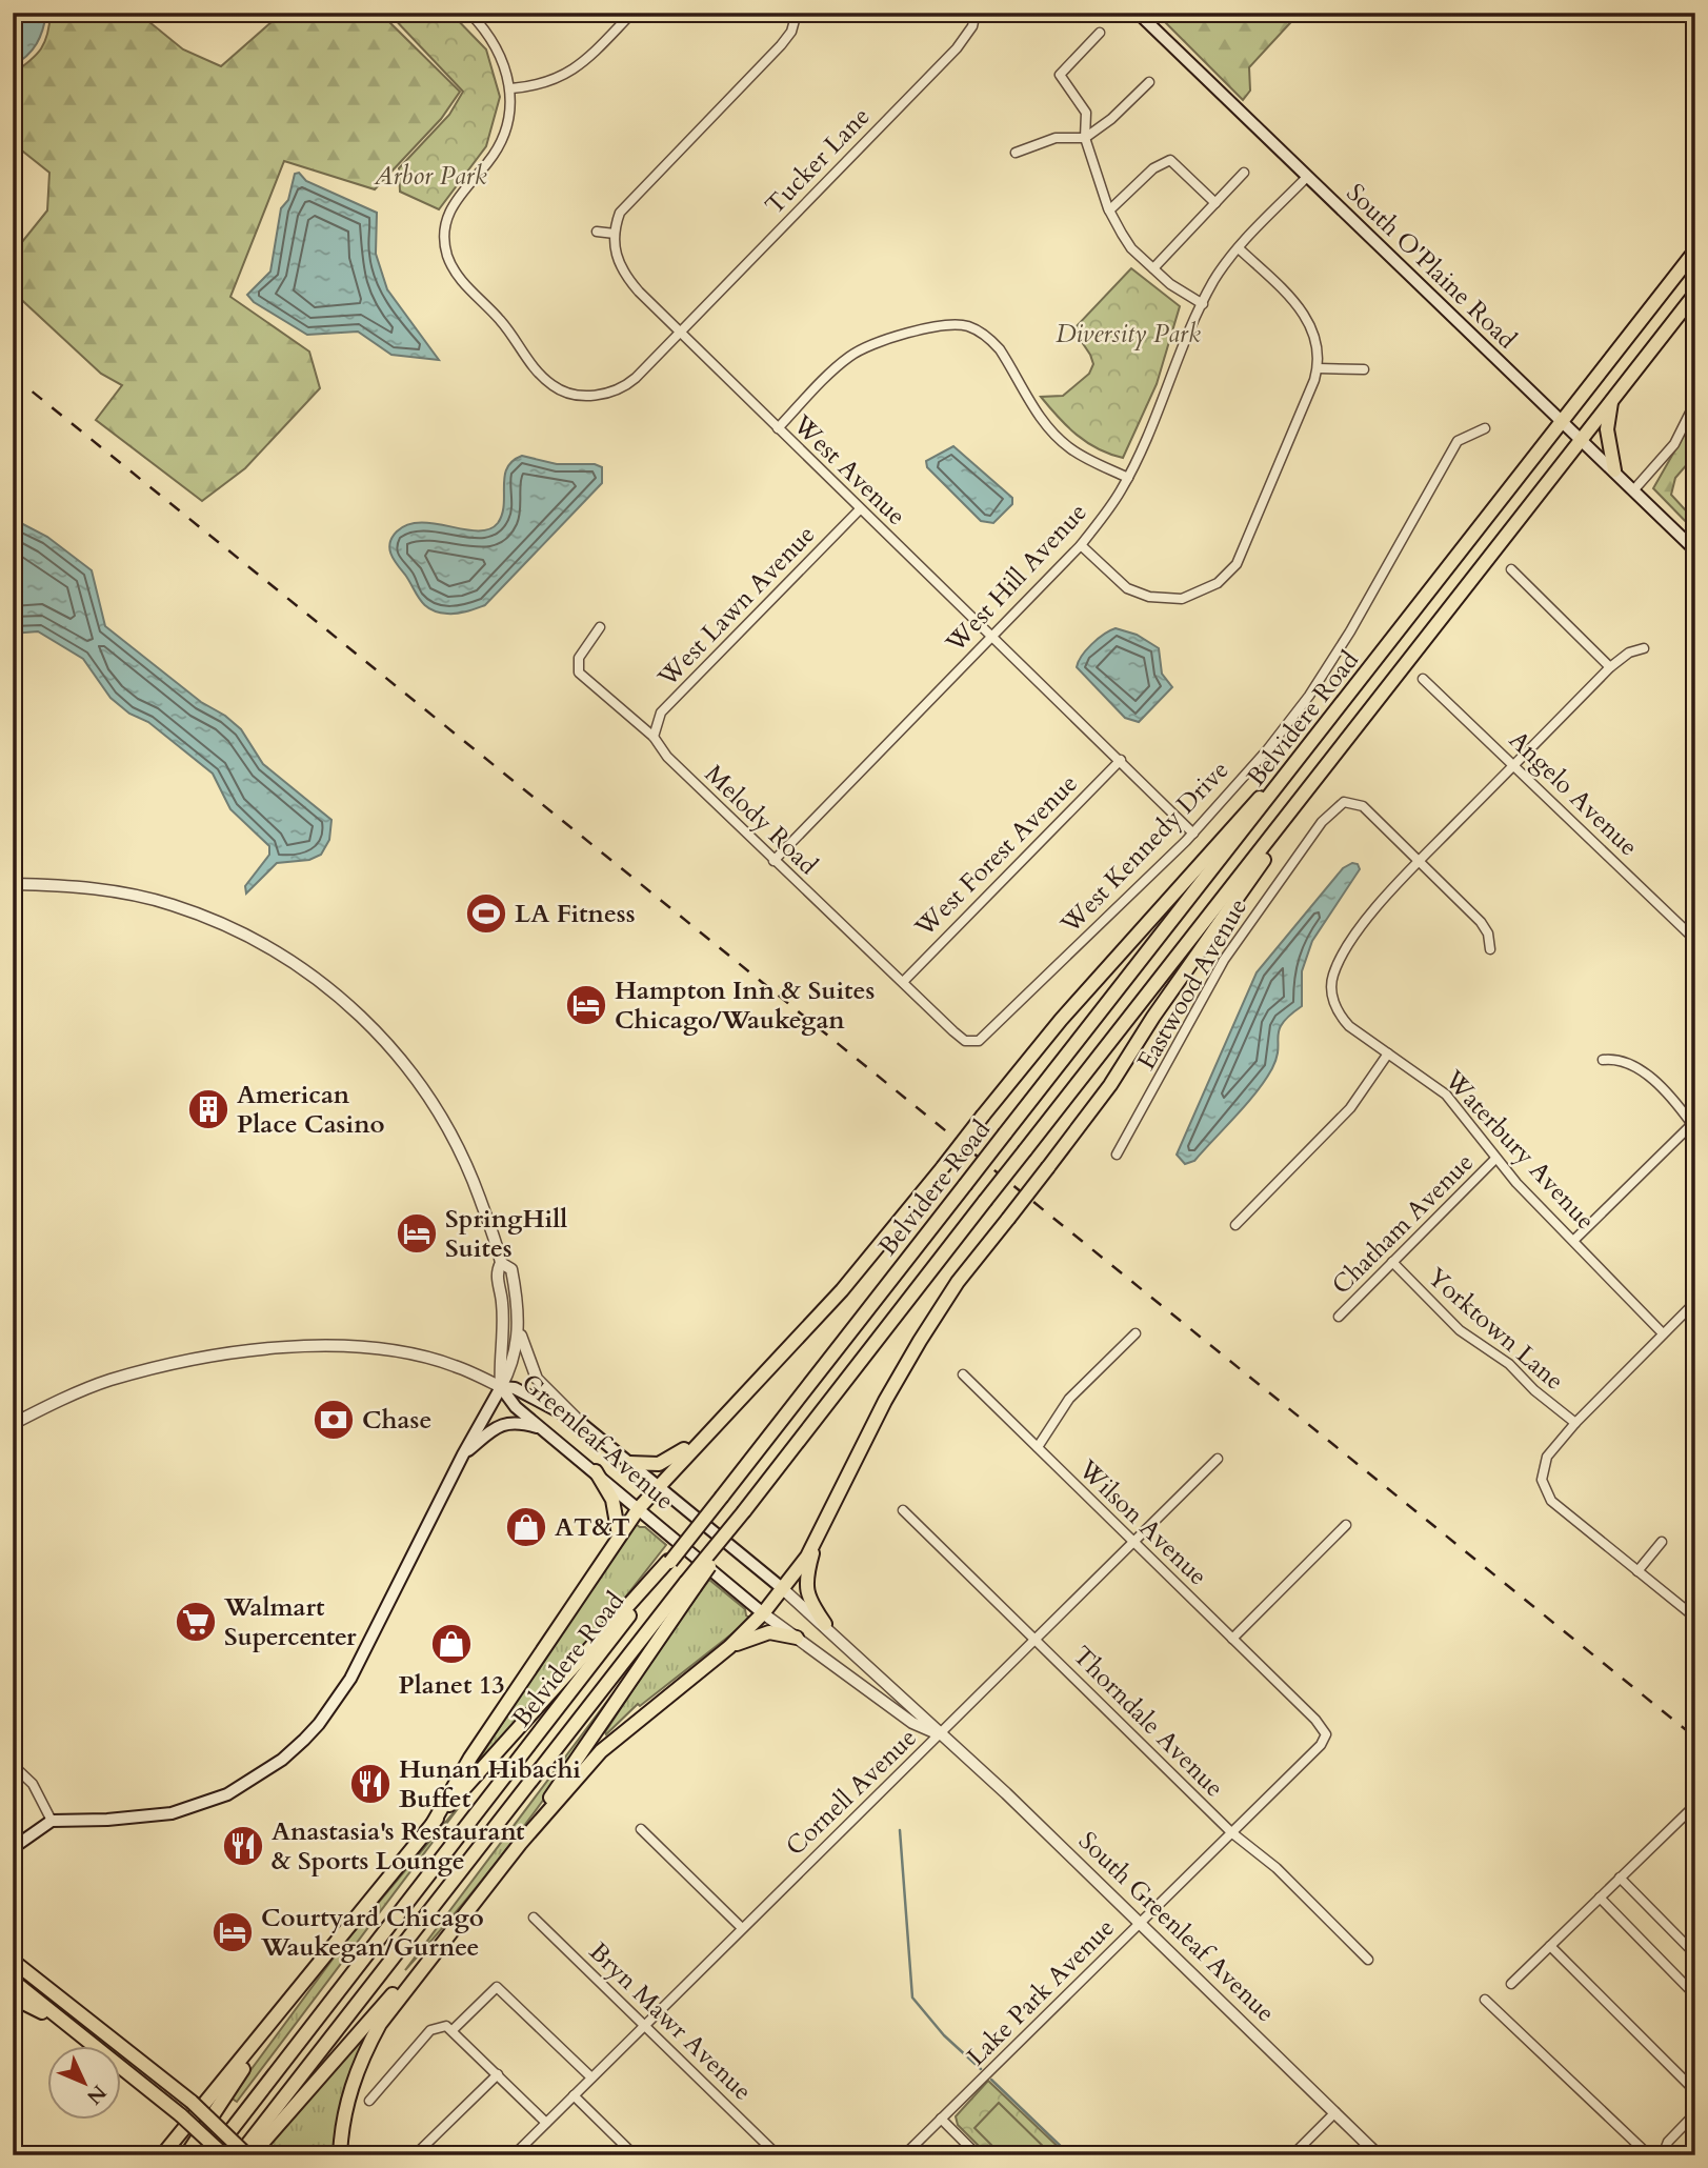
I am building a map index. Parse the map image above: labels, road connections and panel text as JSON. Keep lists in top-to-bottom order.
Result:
{
  "streets": {
    "main road": ["South O'Plaine Road", "Belvidere Road", "Greenleaf Avenue"],
    "street": [
      "Tucker Lane",
      "West Avenue",
      "West Hill Avenue",
      "West Lawn Avenue",
      "Angelo Avenue",
      "Melody Road",
      "West Kennedy Drive",
      "West Forest Avenue",
      "Eastwood Avenue",
      "Waterbury Avenue",
      "Chatham Avenue",
      "Yorktown Lane",
      "Wilson Avenue",
      "Thorndale Avenue",
      "Cornell Avenue",
      "South Greenleaf Avenue",
      "Lake Park Avenue",
      "Bryn Mawr Avenue"
    ]
  },
  "crossings": [
    ["Tucker Lane", "West Avenue"],
    ["South O'Plaine Road", "West Hill Avenue"],
    ["South O'Plaine Road", "Belvidere Road"],
    ["West Avenue", "West Hill Avenue"],
    ["West Avenue", "West Lawn Avenue"],
    ["West Avenue", "West Kennedy Drive"],
    ["West Avenue", "West Forest Avenue"],
    ["West Hill Avenue", "Melody Road"],
    ["West Lawn Avenue", "Melody Road"],
    ["Melody Road", "West Kennedy Drive"],
    ["Melody Road", "West Forest Avenue"],
    ["Eastwood Avenue", "Waterbury Avenue"],
    ["Waterbury Avenue", "Chatham Avenue"],
    ["Chatham Avenue", "Yorktown Lane"],
    ["Greenleaf Avenue", "South Greenleaf Avenue"],
    ["Wilson Avenue", "Cornell Avenue"],
    ["Wilson Avenue", "Lake Park Avenue"],
    ["Thorndale Avenue", "Cornell Avenue"],
    ["Thorndale Avenue", "Lake Park Avenue"],
    ["Cornell Avenue", "South Greenleaf Avenue"],
    ["Cornell Avenue", "Bryn Mawr Avenue"],
    ["South Greenleaf Avenue", "Lake Park Avenue"]
  ],
  "parks": ["Arbor Park", "Diversity Park"],
  "places": {
    "sports": ["LA Fitness"],
    "hotel": ["Hampton Inn & Suites Chicago/Waukegan", "SpringHill Suites", "Courtyard Chicago Waukegan/Gurnee"],
    "building": ["American Place Casino"],
    "bank": ["Chase"],
    "shop": ["AT&T", "Planet 13"],
    "supermarket": ["Walmart Supercenter"],
    "restaurant": ["Hunan Hibachi Buffet", "Anastasia's Restaurant & Sports Lounge"]
  },
  "north": "bottom right"
}
